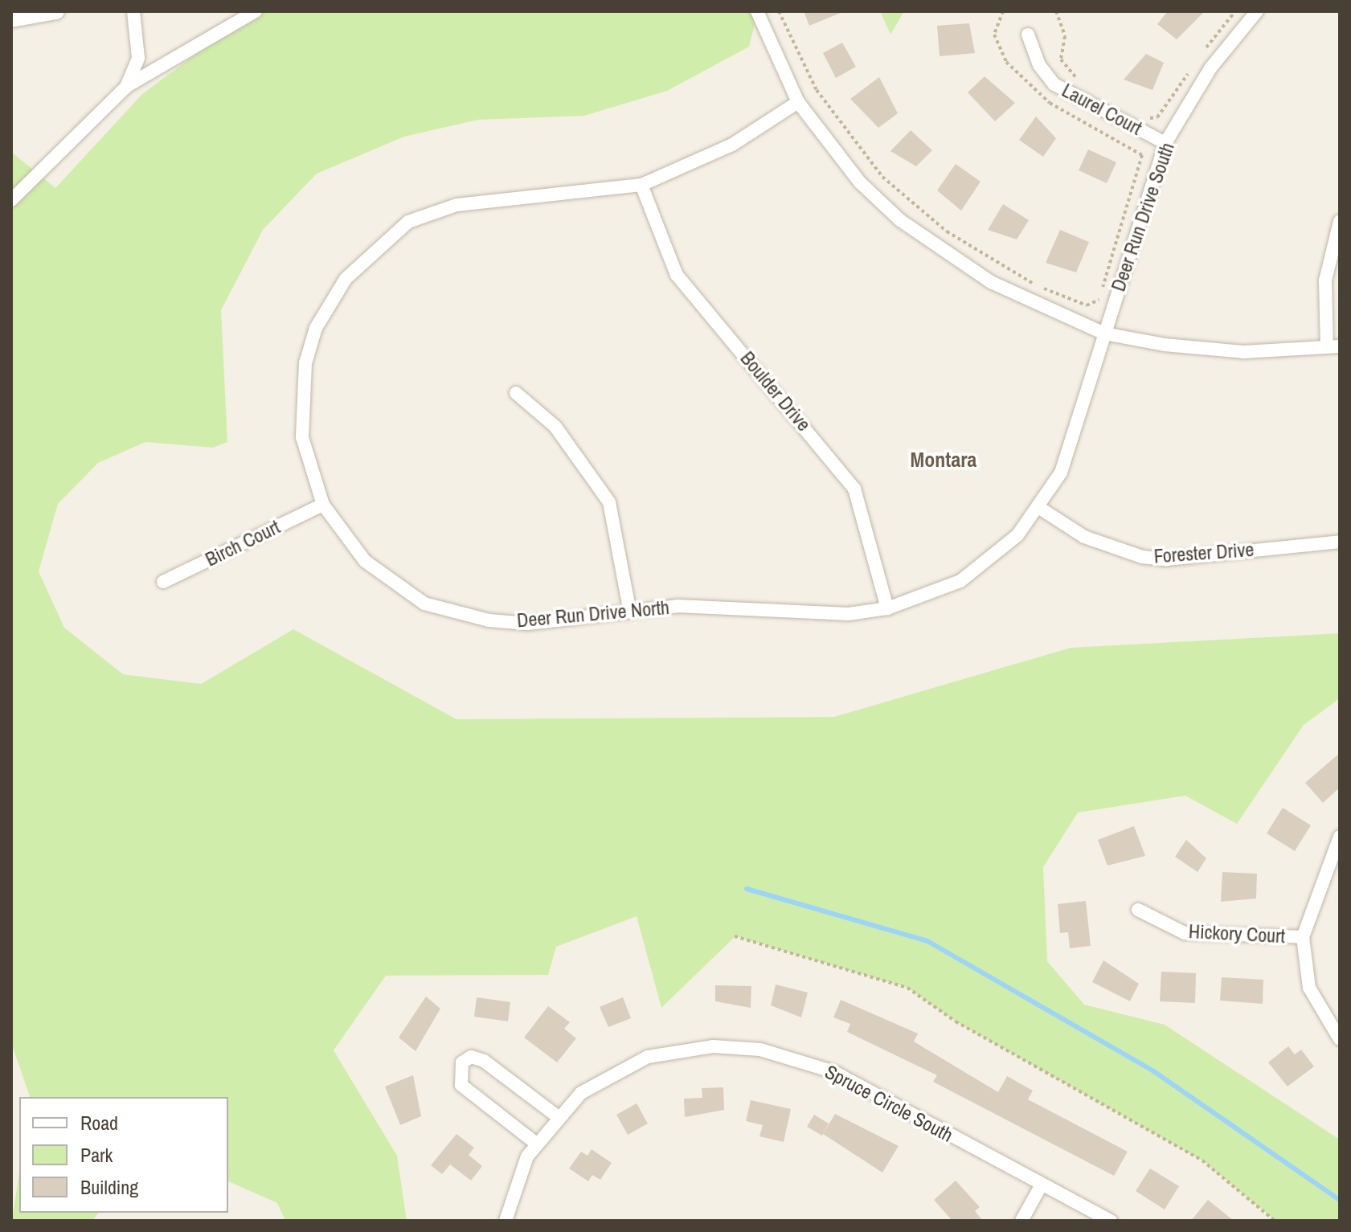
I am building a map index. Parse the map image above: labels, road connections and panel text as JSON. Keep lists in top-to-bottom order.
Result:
{
  "streets": {
    "street": [
      "Laurel Court",
      "Deer Run Drive South",
      "Boulder Drive",
      "Birch Court",
      "Forester Drive",
      "Deer Run Drive North",
      "Hickory Court",
      "Spruce Circle South"
    ]
  },
  "crossings": [
    ["Laurel Court", "Deer Run Drive South"],
    ["Deer Run Drive South", "Deer Run Drive North"],
    ["Boulder Drive", "Deer Run Drive North"],
    ["Birch Court", "Deer Run Drive North"],
    ["Forester Drive", "Deer Run Drive North"]
  ],
  "districts": ["Montara"],
  "legend": ["Road", "Park", "Building"]
}
